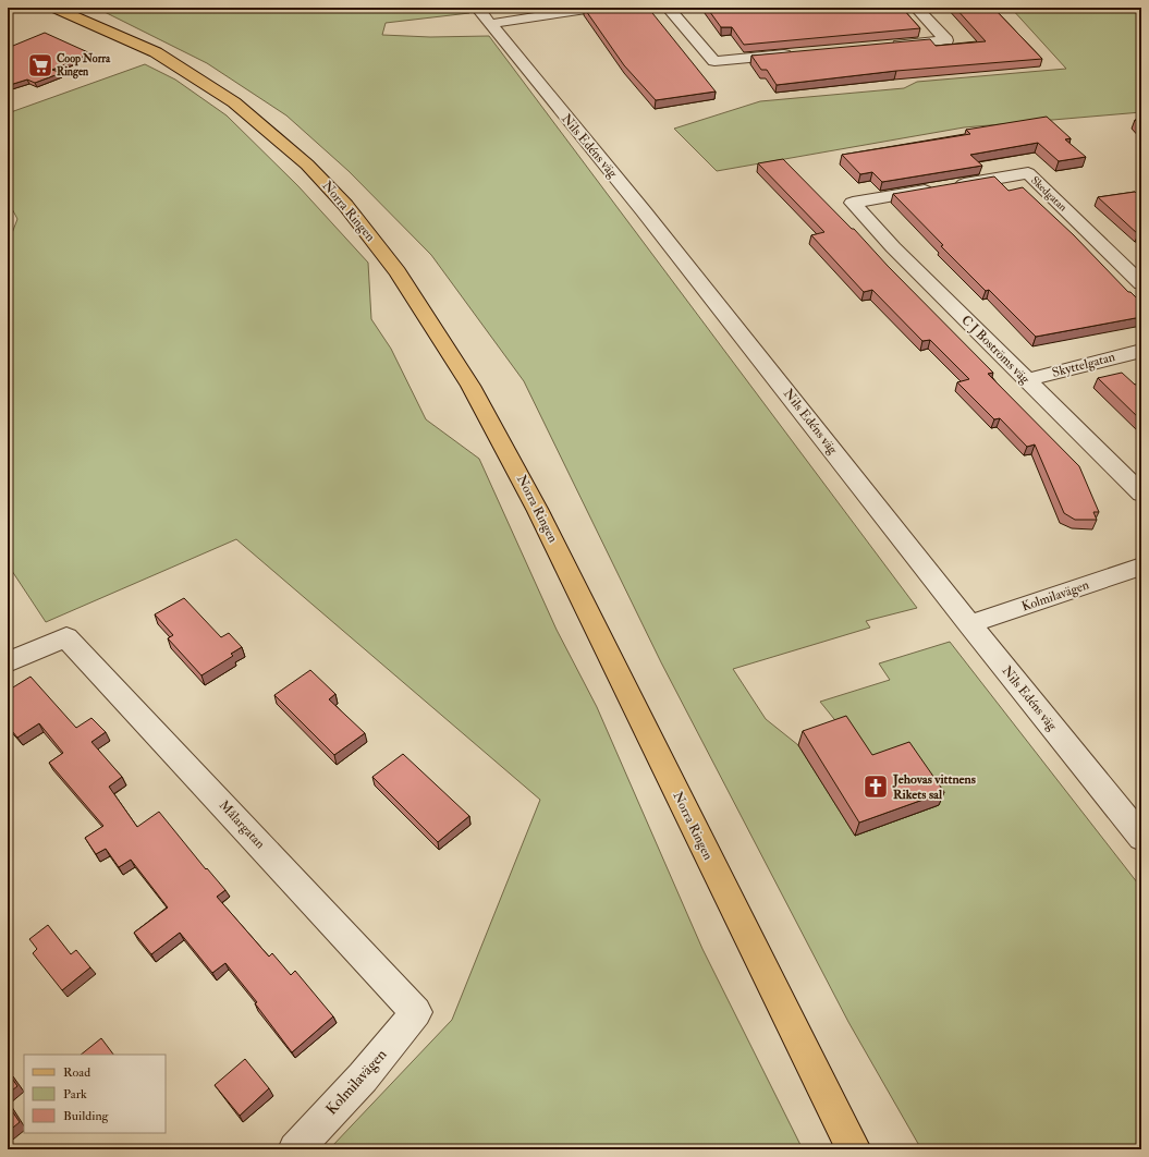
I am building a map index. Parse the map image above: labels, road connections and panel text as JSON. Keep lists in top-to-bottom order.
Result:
{
  "streets": {
    "main road": ["Norra Ringen"],
    "street": [
      "Nils Edéns väg",
      "Skedgatan",
      "C J Boströms väg",
      "Skyttelgatan",
      "Kolmilavägen",
      "Målargatan"
    ]
  },
  "crossings": [
    ["Nils Edéns väg", "Kolmilavägen"],
    ["Skedgatan", "C J Boströms väg"],
    ["C J Boströms väg", "Skyttelgatan"],
    ["Kolmilavägen", "Målargatan"]
  ],
  "places": {
    "supermarket": ["Coop Norra Ringen"],
    "church": ["Jehovas vittnens Rikets sal"]
  },
  "legend": ["Road", "Park", "Building"]
}
